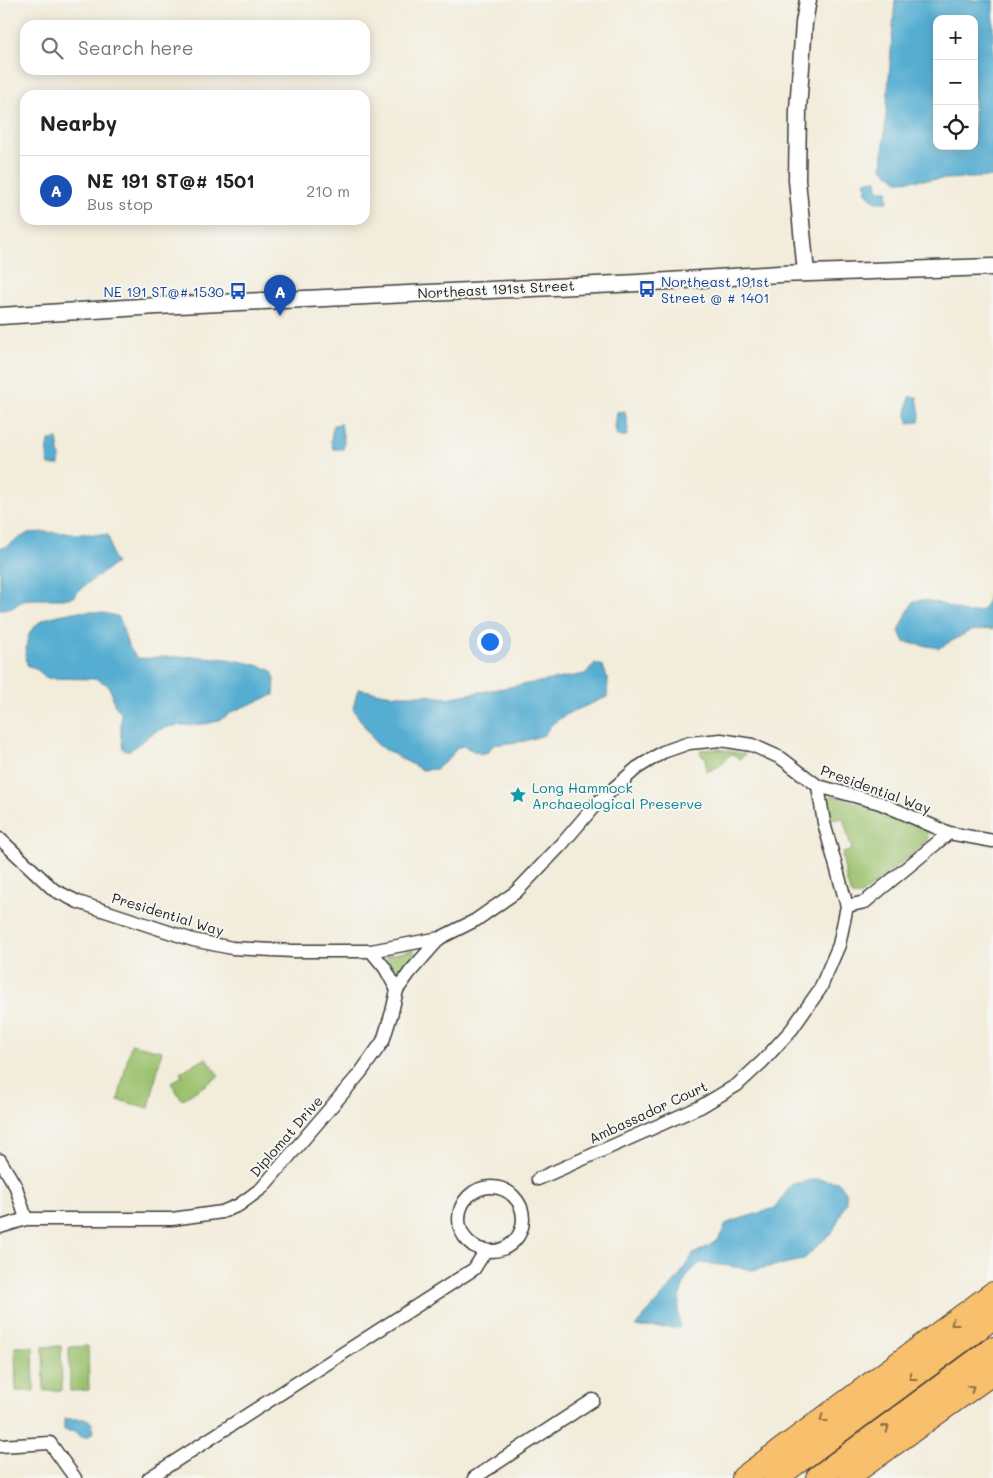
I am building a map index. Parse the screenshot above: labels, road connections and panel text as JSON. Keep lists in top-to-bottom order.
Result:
{
  "streets": {
    "street": [
      "Northeast 191st Street",
      "Presidential Way",
      "Ambassador Court",
      "Diplomat Drive"
    ]
  },
  "crossings": [
    ["Presidential Way", "Ambassador Court"],
    ["Presidential Way", "Diplomat Drive"]
  ],
  "places": {
    "bus stop": ["Northeast 191st Street @ # 1401", "NE 191 ST@# 1530"],
    "place": ["Long Hammock Archaeological Preserve"]
  },
  "page": {
    "map_buttons": ["+", "−"],
    "search": "Search here",
    "heading": "Nearby",
    "list": [
      {
        "mark": "A",
        "name": "NE 191 ST@# 1501",
        "note": "Bus stop",
        "value": "210 m"
      }
    ],
    "pins": "A"
  }
}
